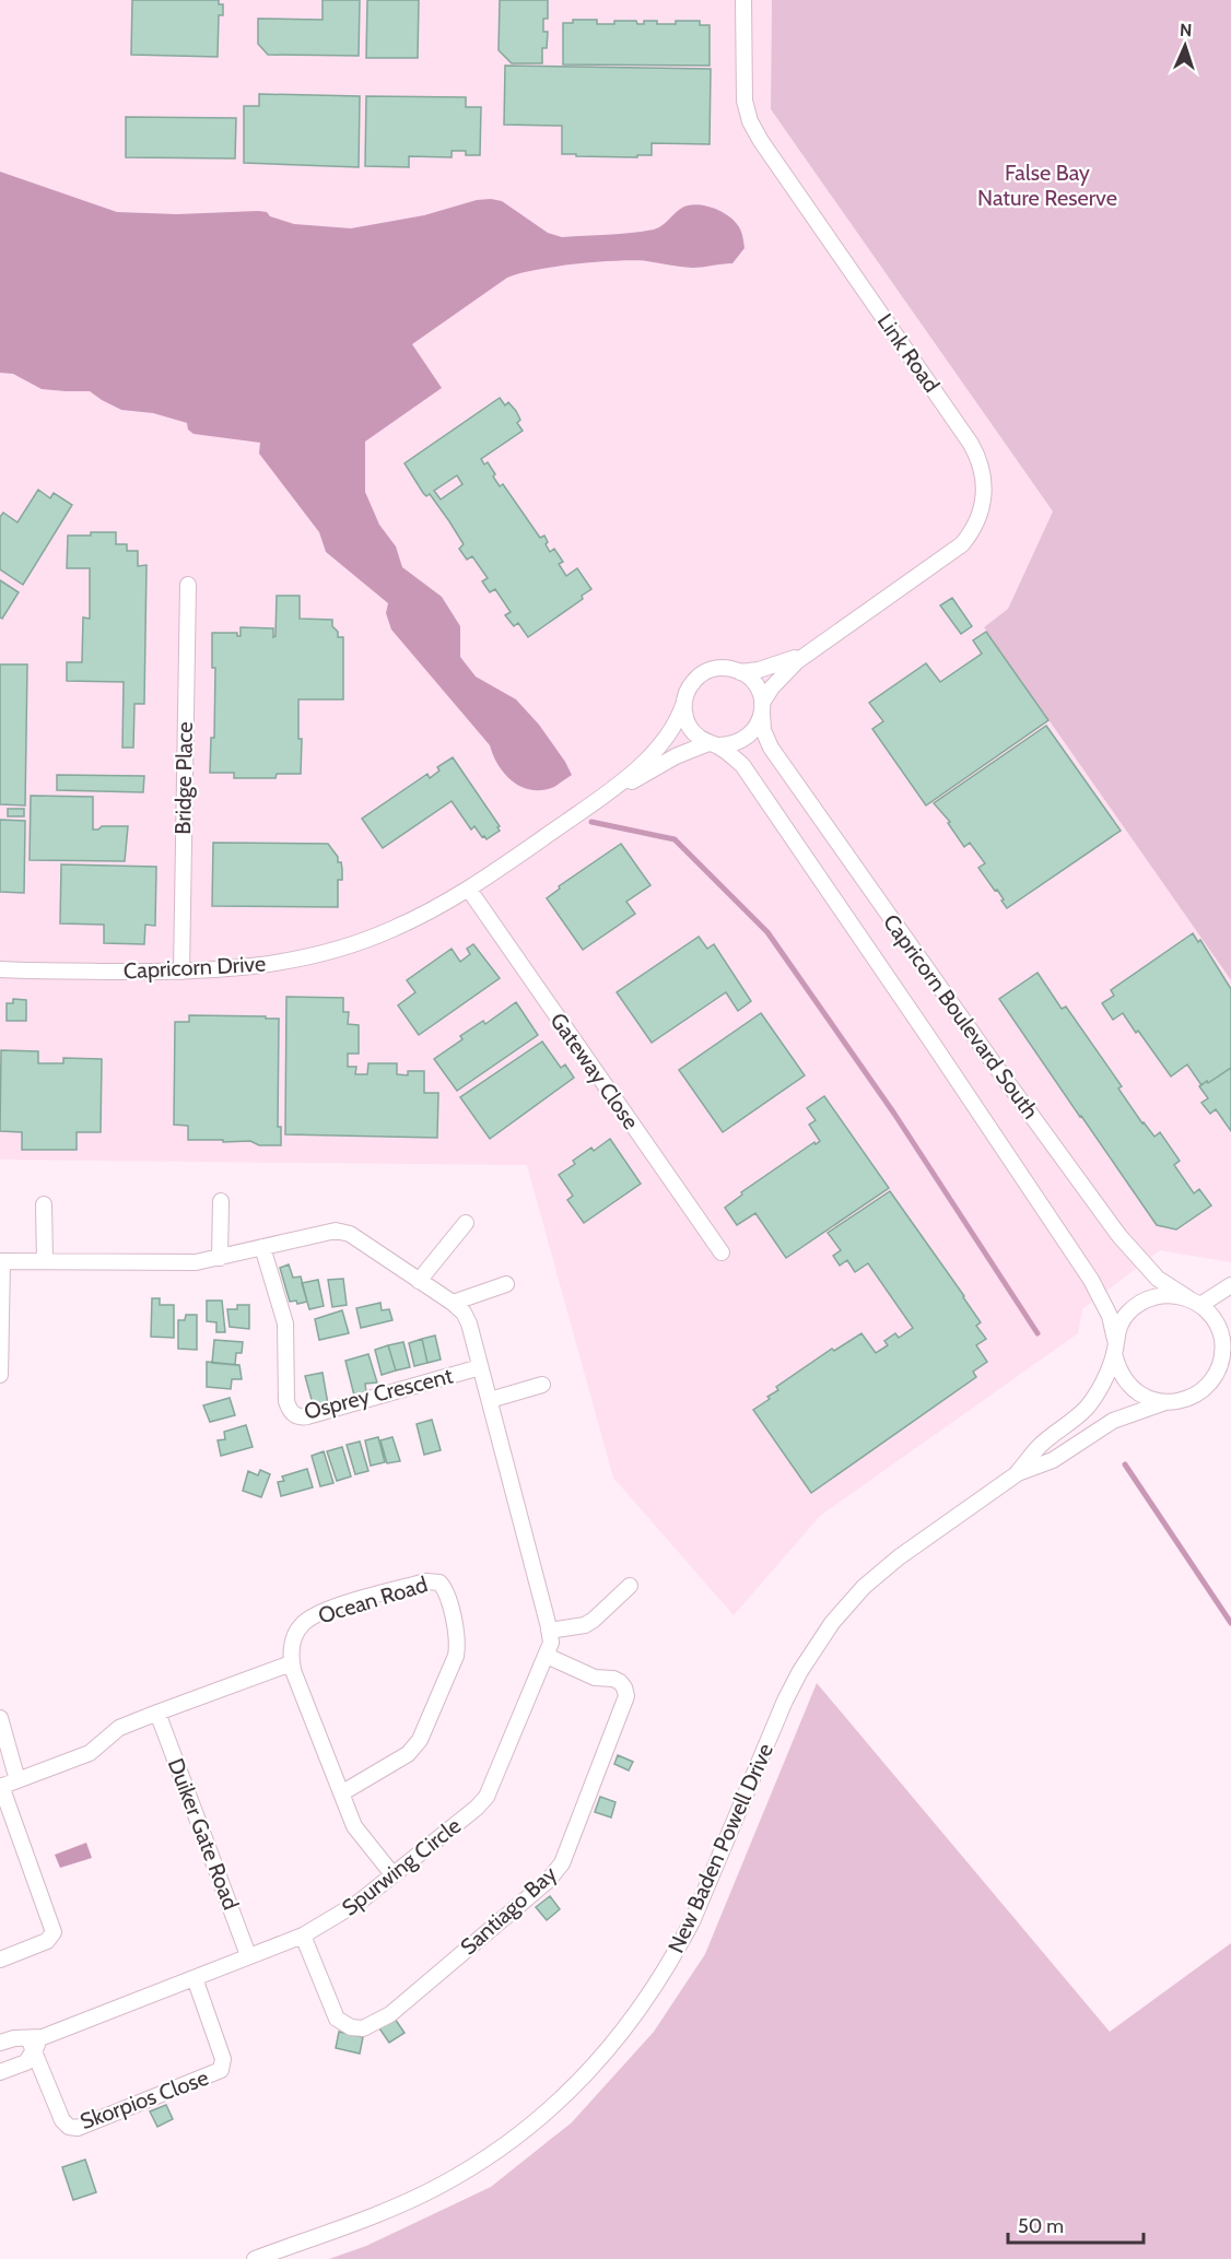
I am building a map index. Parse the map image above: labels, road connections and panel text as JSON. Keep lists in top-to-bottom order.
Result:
{
  "streets": {
    "street": [
      "Link Road",
      "Bridge Place",
      "Capricorn Drive",
      "Capricorn Boulevard South",
      "Gateway Close",
      "Osprey Crescent",
      "Ocean Road",
      "Duiker Gate Road",
      "New Baden Powell Drive",
      "Spurwing Circle",
      "Santiago Bay",
      "Skorpios Close"
    ]
  },
  "crossings": [
    ["Link Road", "Capricorn Drive"],
    ["Link Road", "Capricorn Boulevard South"],
    ["Bridge Place", "Capricorn Drive"],
    ["Capricorn Drive", "Capricorn Boulevard South"],
    ["Capricorn Drive", "Gateway Close"],
    ["Capricorn Boulevard South", "New Baden Powell Drive"],
    ["Osprey Crescent", "Spurwing Circle"],
    ["Duiker Gate Road", "Spurwing Circle"],
    ["Spurwing Circle", "Santiago Bay"],
    ["Spurwing Circle", "Skorpios Close"]
  ],
  "parks": ["False Bay Nature Reserve"],
  "scale_bar": "50 m",
  "north": "top"
}
